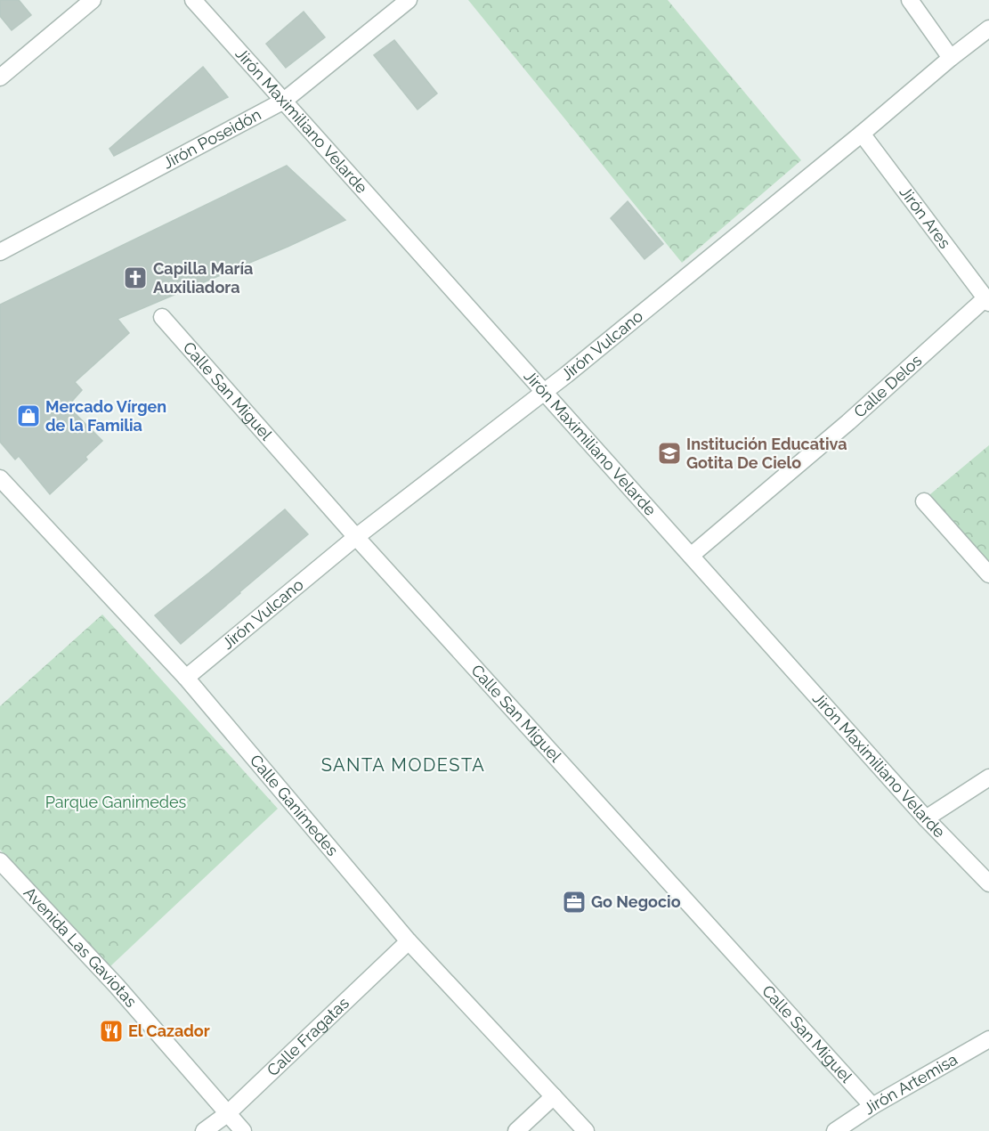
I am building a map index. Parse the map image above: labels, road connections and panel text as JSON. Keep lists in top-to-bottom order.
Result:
{
  "streets": {
    "street": [
      "Jirón Maximiliano Velarde",
      "Jirón Poseidón",
      "Jirón Ares",
      "Jirón Vulcano",
      "Calle Delos",
      "Calle San Miguel",
      "Calle Ganímedes",
      "Avenida Las Gaviotas",
      "Calle Fragatas",
      "Jirón Artemisa"
    ]
  },
  "crossings": [
    ["Jirón Maximiliano Velarde", "Jirón Poseidón"],
    ["Jirón Maximiliano Velarde", "Jirón Vulcano"],
    ["Jirón Maximiliano Velarde", "Calle Delos"],
    ["Jirón Ares", "Jirón Vulcano"],
    ["Jirón Ares", "Calle Delos"],
    ["Jirón Vulcano", "Calle San Miguel"],
    ["Jirón Vulcano", "Calle Ganímedes"],
    ["Calle San Miguel", "Jirón Artemisa"],
    ["Calle Ganímedes", "Calle Fragatas"],
    ["Avenida Las Gaviotas", "Calle Fragatas"]
  ],
  "districts": ["SANTA MODESTA"],
  "parks": ["Parque Ganimedes"],
  "places": {
    "church": ["Capilla María Auxiliadora"],
    "shop": ["Mercado Vírgen de la Familia"],
    "school or university": ["Institución Educativa Gotita De Cielo"],
    "office": ["Go Negocio"],
    "restaurant": ["El Cazador"]
  }
}
